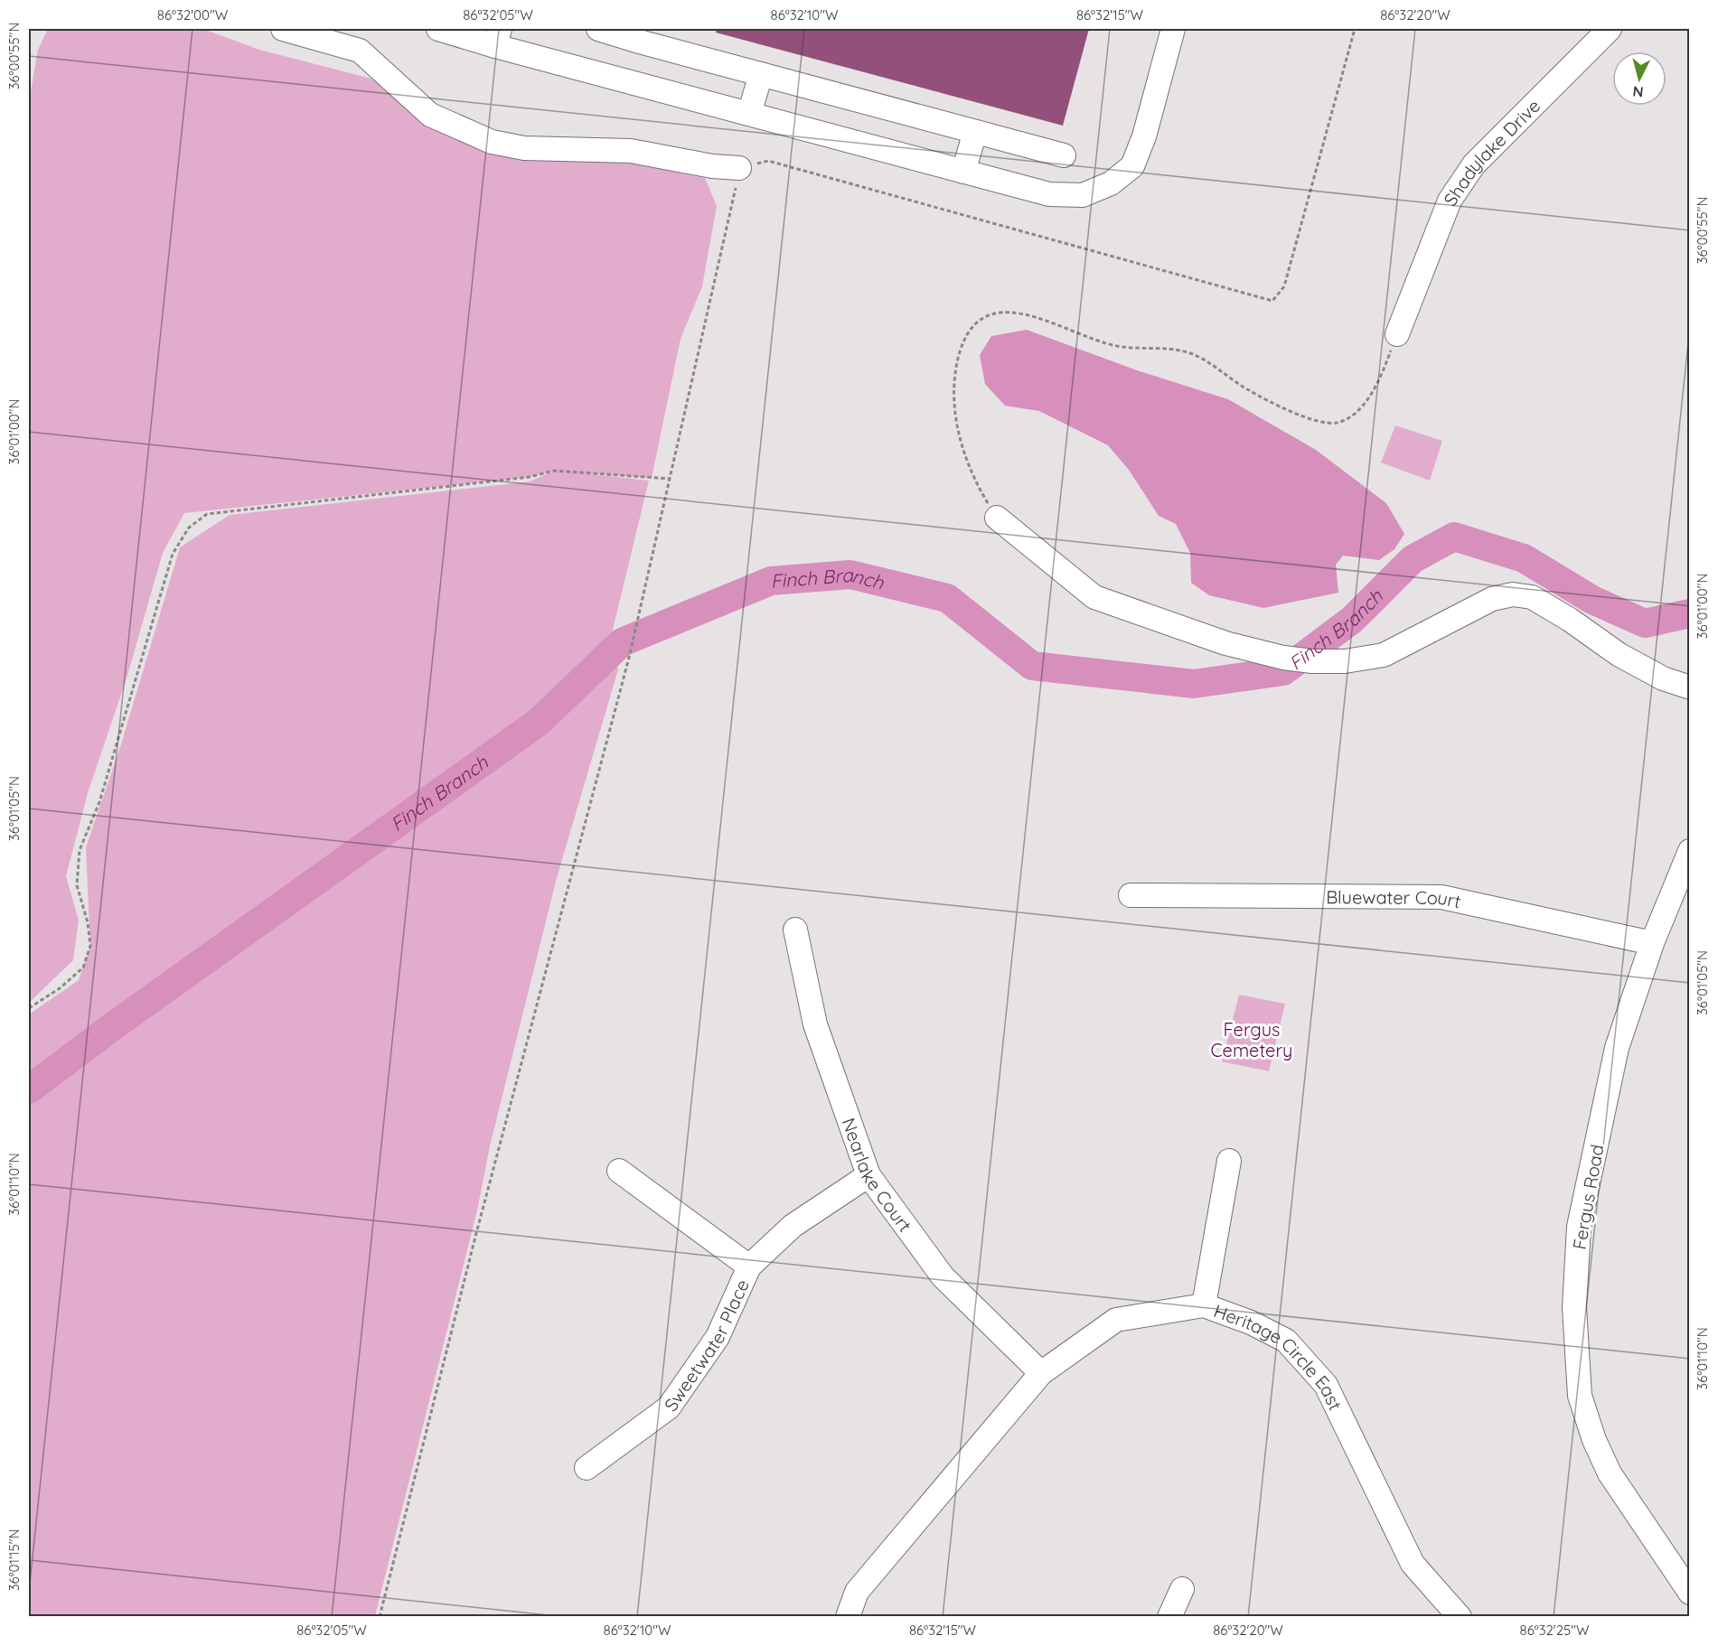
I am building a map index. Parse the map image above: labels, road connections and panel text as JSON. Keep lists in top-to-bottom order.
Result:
{
  "streets": {
    "street": [
      "Shadylake Drive",
      "Bluewater Court",
      "Nearlake Court",
      "Fergus Road",
      "Sweetwater Place",
      "Heritage Circle East"
    ]
  },
  "crossings": [
    ["Bluewater Court", "Fergus Road"],
    ["Nearlake Court", "Sweetwater Place"],
    ["Nearlake Court", "Heritage Circle East"]
  ],
  "water": ["Finch Branch"],
  "parks": ["Fergus Cemetery"],
  "north": "bottom",
  "coordinates": [
    "86°32'00\"W",
    "86°32'05\"W",
    "86°32'10\"W",
    "86°32'15\"W",
    "86°32'20\"W",
    "36°00'55\"N",
    "36°01'00\"N",
    "36°01'05\"N",
    "36°01'10\"N",
    "36°01'15\"N",
    "86°32'25\"W"
  ]
}
